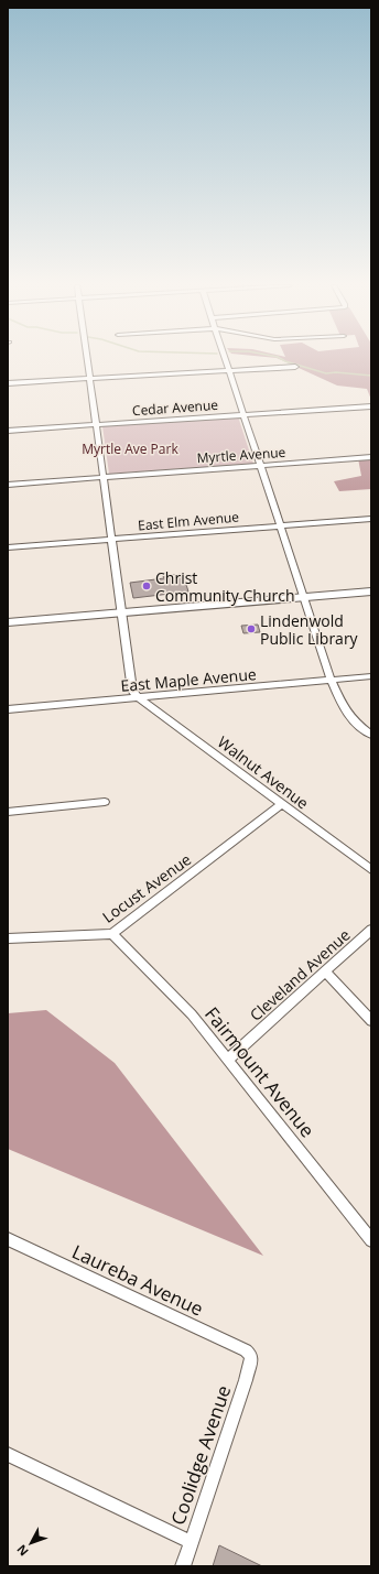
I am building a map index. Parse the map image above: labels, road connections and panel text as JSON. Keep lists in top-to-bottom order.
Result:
{
  "streets": {
    "street": [
      "Cedar Avenue",
      "Myrtle Avenue",
      "East Elm Avenue",
      "East Maple Avenue",
      "Walnut Avenue",
      "Locust Avenue",
      "Cleveland Avenue",
      "Fairmount Avenue",
      "Laureba Avenue",
      "Coolidge Avenue"
    ]
  },
  "crossings": [
    ["East Maple Avenue", "Walnut Avenue"],
    ["Walnut Avenue", "Locust Avenue"],
    ["Locust Avenue", "Fairmount Avenue"],
    ["Cleveland Avenue", "Fairmount Avenue"],
    ["Laureba Avenue", "Coolidge Avenue"]
  ],
  "parks": ["Myrtle Ave Park"],
  "places": ["Christ Community Church", "Lindenwold Public Library"],
  "north": "bottom left"
}
